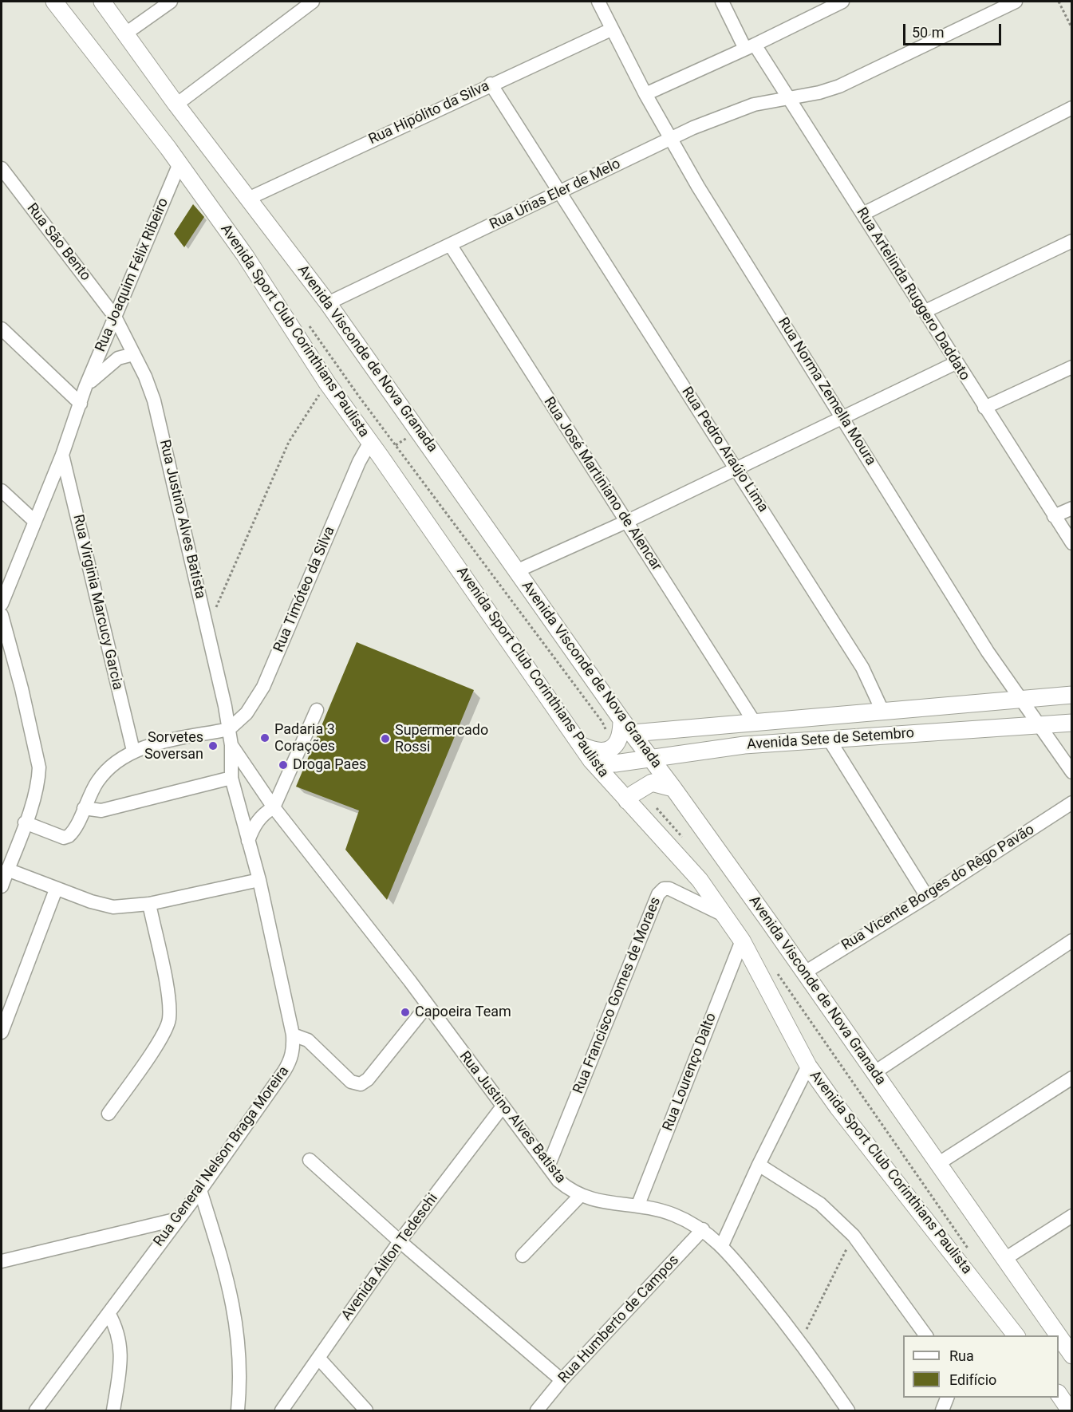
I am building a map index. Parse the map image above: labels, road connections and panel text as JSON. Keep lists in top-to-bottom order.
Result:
{
  "streets": {
    "main road": ["Avenida Sport Club Corinthians Paulista", "Avenida Visconde de Nova Granada", "Avenida Sete de Setembro"],
    "street": [
      "Rua Hipólito da Silva",
      "Rua Urias Eler de Melo",
      "Rua São Bento",
      "Rua Joaquim Félix Ribeiro",
      "Rua Artelinda Ruggero Daddato",
      "Rua Norma Zemella Moura",
      "Rua Pedro Araújo Lima",
      "Rua José Martiniano de Alencar",
      "Rua Justino Alves Batista",
      "Rua Timóteo da Silva",
      "Rua Virginia Marcucy Garcia",
      "Rua Vicente Borges do Rêgo Pavão",
      "Rua Francisco Gomes de Moraes",
      "Rua Lourenço Dalto",
      "Rua General Nelson Braga Moreira",
      "Avenida Ailton Tedeschi",
      "Rua Humberto de Campos"
    ]
  },
  "crossings": [
    ["Rua Hipólito da Silva", "Avenida Visconde de Nova Granada"],
    ["Rua Hipólito da Silva", "Rua Norma Zemella Moura"],
    ["Rua Hipólito da Silva", "Rua Pedro Araújo Lima"],
    ["Rua Urias Eler de Melo", "Rua Artelinda Ruggero Daddato"],
    ["Rua Urias Eler de Melo", "Avenida Visconde de Nova Granada"],
    ["Rua Urias Eler de Melo", "Rua Norma Zemella Moura"],
    ["Rua Urias Eler de Melo", "Rua Pedro Araújo Lima"],
    ["Rua Urias Eler de Melo", "Rua José Martiniano de Alencar"],
    ["Rua São Bento", "Rua Joaquim Félix Ribeiro"],
    ["Rua São Bento", "Rua Justino Alves Batista"],
    ["Rua Joaquim Félix Ribeiro", "Avenida Sport Club Corinthians Paulista"],
    ["Rua Joaquim Félix Ribeiro", "Rua Justino Alves Batista"],
    ["Rua Joaquim Félix Ribeiro", "Rua Virginia Marcucy Garcia"],
    ["Avenida Sport Club Corinthians Paulista", "Rua Timóteo da Silva"],
    ["Avenida Sport Club Corinthians Paulista", "Avenida Sete de Setembro"],
    ["Avenida Sport Club Corinthians Paulista", "Rua Francisco Gomes de Moraes"],
    ["Avenida Sport Club Corinthians Paulista", "Rua Lourenço Dalto"],
    ["Avenida Visconde de Nova Granada", "Avenida Sete de Setembro"],
    ["Avenida Visconde de Nova Granada", "Rua Vicente Borges do Rêgo Pavão"],
    ["Rua Norma Zemella Moura", "Avenida Sete de Setembro"],
    ["Rua Pedro Araújo Lima", "Avenida Sete de Setembro"],
    ["Rua José Martiniano de Alencar", "Avenida Sete de Setembro"],
    ["Rua Justino Alves Batista", "Rua Timóteo da Silva"],
    ["Rua Justino Alves Batista", "Rua Francisco Gomes de Moraes"],
    ["Rua Justino Alves Batista", "Rua Lourenço Dalto"],
    ["Rua Justino Alves Batista", "Rua General Nelson Braga Moreira"],
    ["Rua Justino Alves Batista", "Avenida Ailton Tedeschi"],
    ["Rua Justino Alves Batista", "Rua Humberto de Campos"],
    ["Rua Timóteo da Silva", "Rua General Nelson Braga Moreira"]
  ],
  "places": [
    "Padaria 3 Corações",
    "Supermercado Rossi",
    "Sorvetes Soversan",
    "Droga Paes",
    "Capoeira Team"
  ],
  "legend": ["Rua", "Edifício"],
  "scale_bar": "50 m"
}
